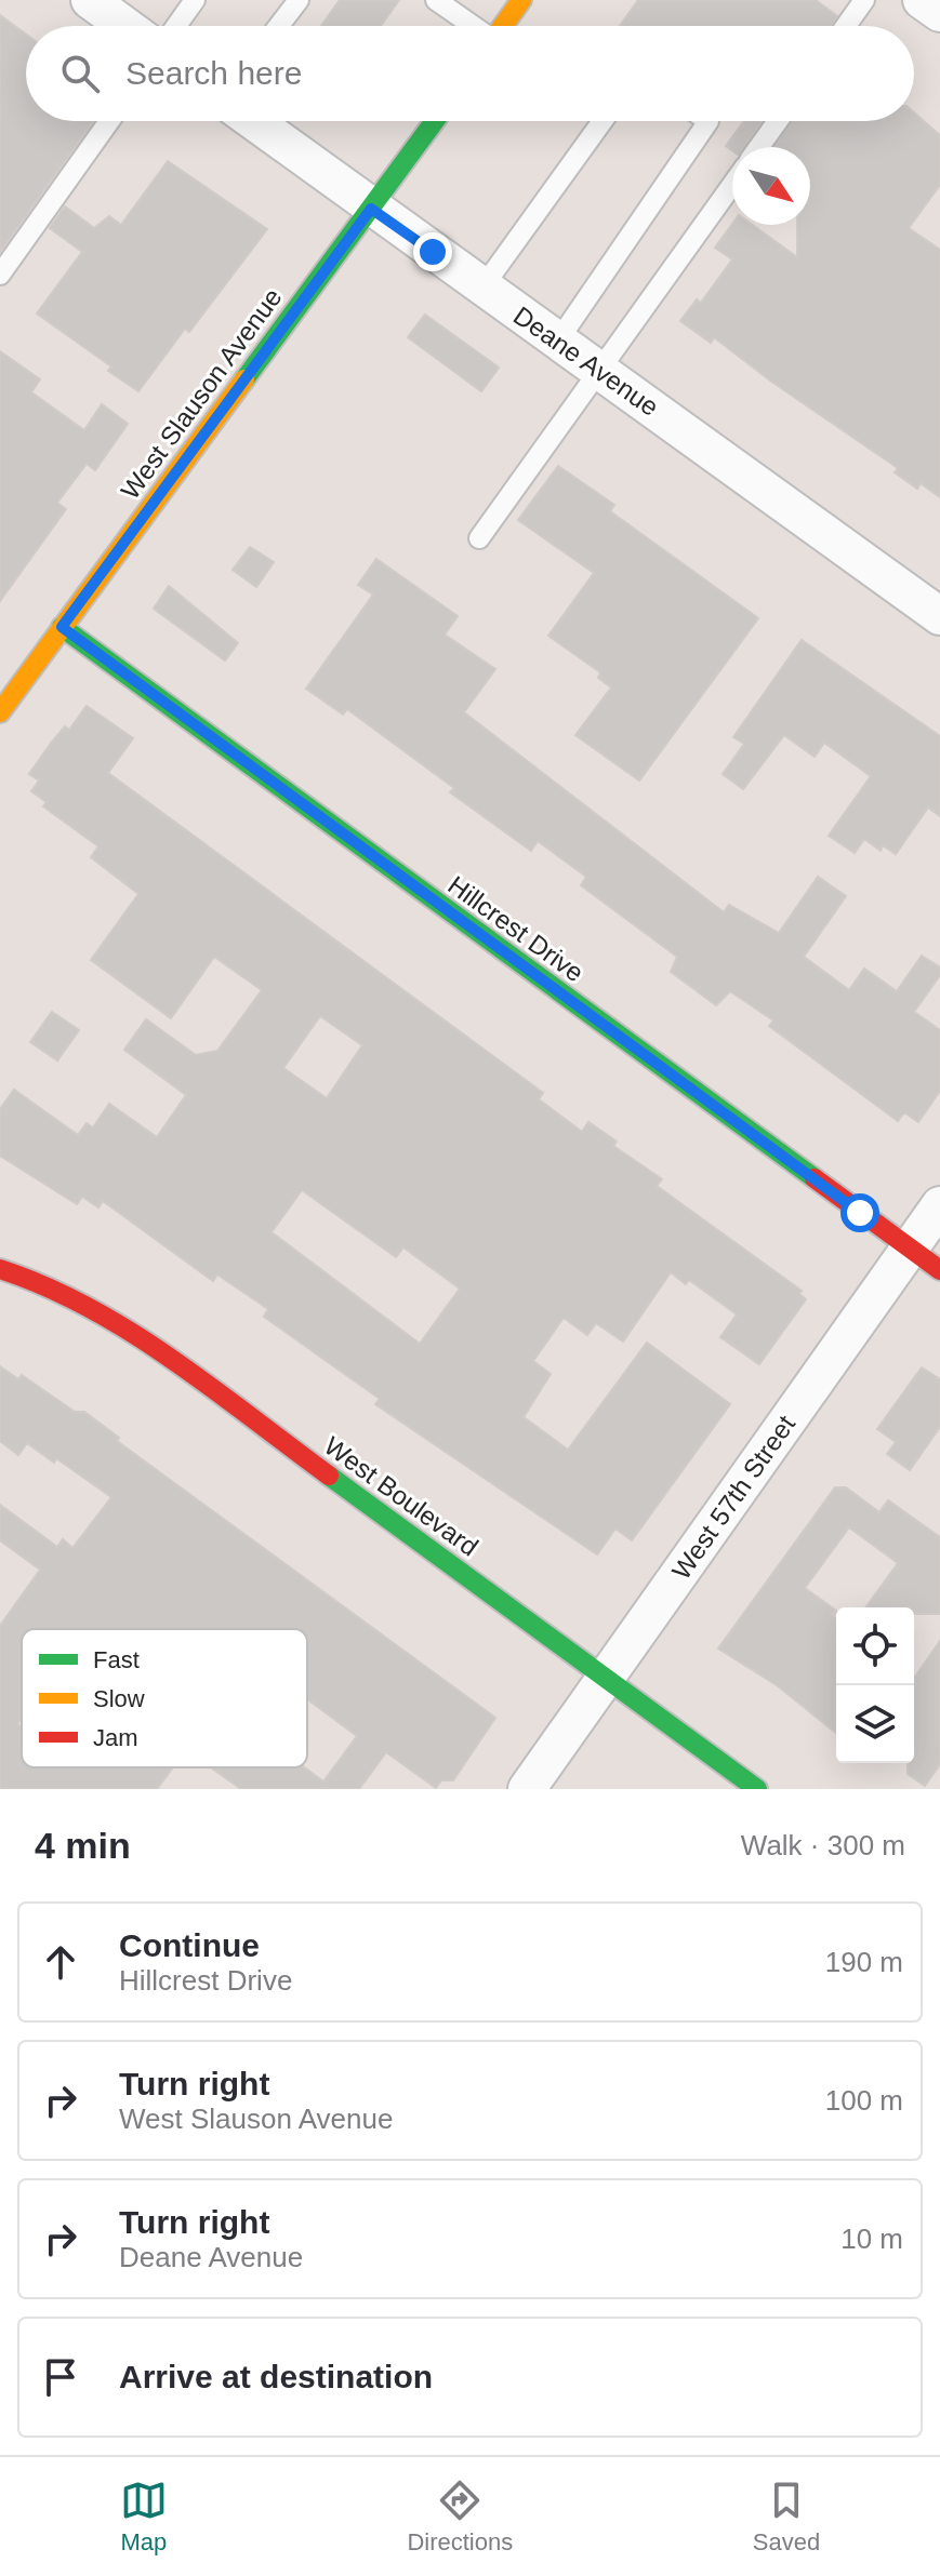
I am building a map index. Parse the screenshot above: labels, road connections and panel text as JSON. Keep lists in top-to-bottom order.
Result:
{
  "streets": {
    "street": [
      "Deane Avenue",
      "West Slauson Avenue",
      "Hillcrest Drive",
      "West Boulevard",
      "West 57th Street"
    ]
  },
  "crossings": [
    ["Deane Avenue", "West Slauson Avenue"],
    ["West Slauson Avenue", "Hillcrest Drive"],
    ["Hillcrest Drive", "West 57th Street"],
    ["West Boulevard", "West 57th Street"]
  ],
  "legend": ["Fast", "Slow", "Jam"],
  "north": "bottom right",
  "page": {
    "search": "Search here",
    "heading": ["4 min", "Walk · 300 m"],
    "list": [
      ["Continue", "Hillcrest Drive", "190 m"],
      ["Turn right", "West Slauson Avenue", "100 m"],
      ["Turn right", "Deane Avenue", "10 m"],
      "Arrive at destination"
    ],
    "nav": ["Map", "Directions", "Saved"]
  }
}
